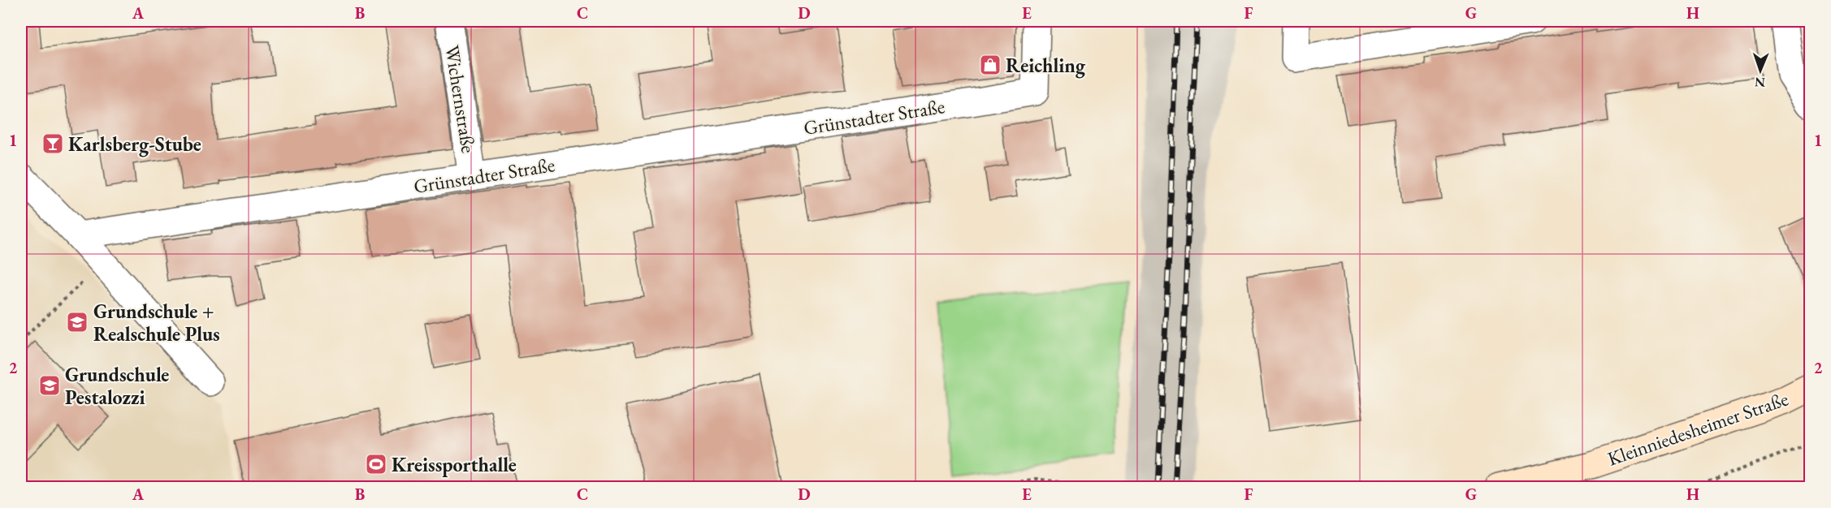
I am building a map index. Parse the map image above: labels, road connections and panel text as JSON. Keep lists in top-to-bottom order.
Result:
{
  "streets": {
    "main road": ["Kleinniedesheimer Straße"],
    "street": ["Wichernstraße", "Grünstadter Straße"]
  },
  "crossings": [
    ["Wichernstraße", "Grünstadter Straße"]
  ],
  "places": {
    "shop": ["Reichling"],
    "bar": ["Karlsberg-Stube"],
    "school or university": ["Grundschule + Realschule Plus", "Grundschule Pestalozzi"],
    "sports": ["Kreissporthalle"]
  },
  "north": "bottom",
  "grid": {
    "columns": [
      "A",
      "B",
      "C",
      "D",
      "E",
      "F",
      "G",
      "H"
    ],
    "rows": ["1", "2"]
  }
}
